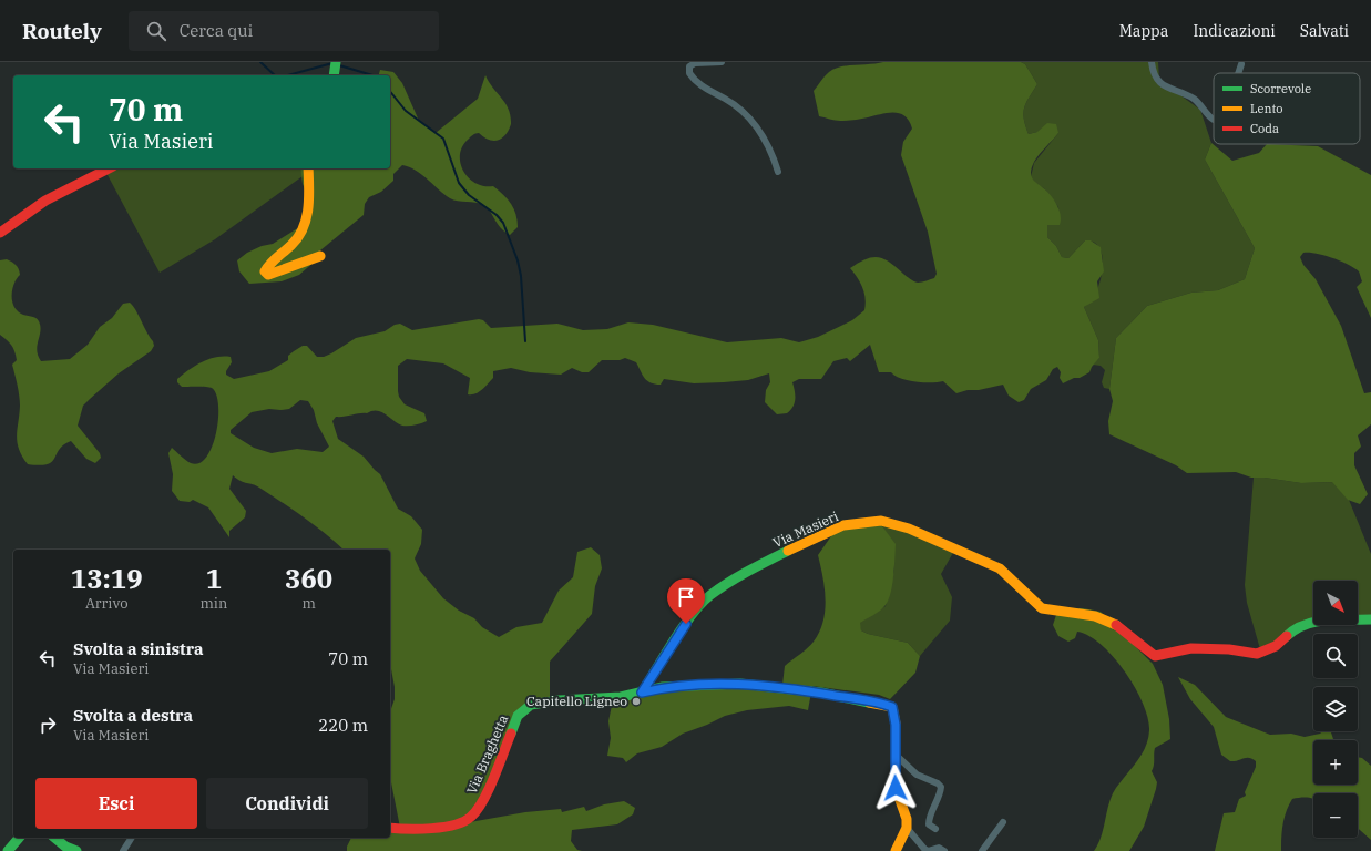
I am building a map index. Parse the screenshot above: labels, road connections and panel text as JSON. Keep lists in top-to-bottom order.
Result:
{
  "streets": {
    "street": ["Via Masieri", "Via Braghetta"]
  },
  "crossings": [
    ["Via Masieri", "Via Braghetta"]
  ],
  "places": ["Capitello Ligneo"],
  "legend": ["Scorrevole", "Lento", "Coda"],
  "north": "bottom right",
  "page": {
    "header": "Routely",
    "search": "Cerca qui",
    "nav": ["Mappa", "Indicazioni", "Salvati"],
    "turn": ["70 m", "Via Masieri"],
    "eta": [
      "13:19",
      "Arrivo",
      "1",
      "min",
      "360",
      "m"
    ],
    "map_buttons": ["+", "−"],
    "list": [
      {
        "name": "Svolta a sinistra",
        "note": "Via Masieri",
        "value": "70 m"
      },
      {
        "name": "Svolta a destra",
        "note": "Via Masieri",
        "value": "220 m"
      }
    ],
    "buttons": ["Esci", "Condividi"]
  }
}
